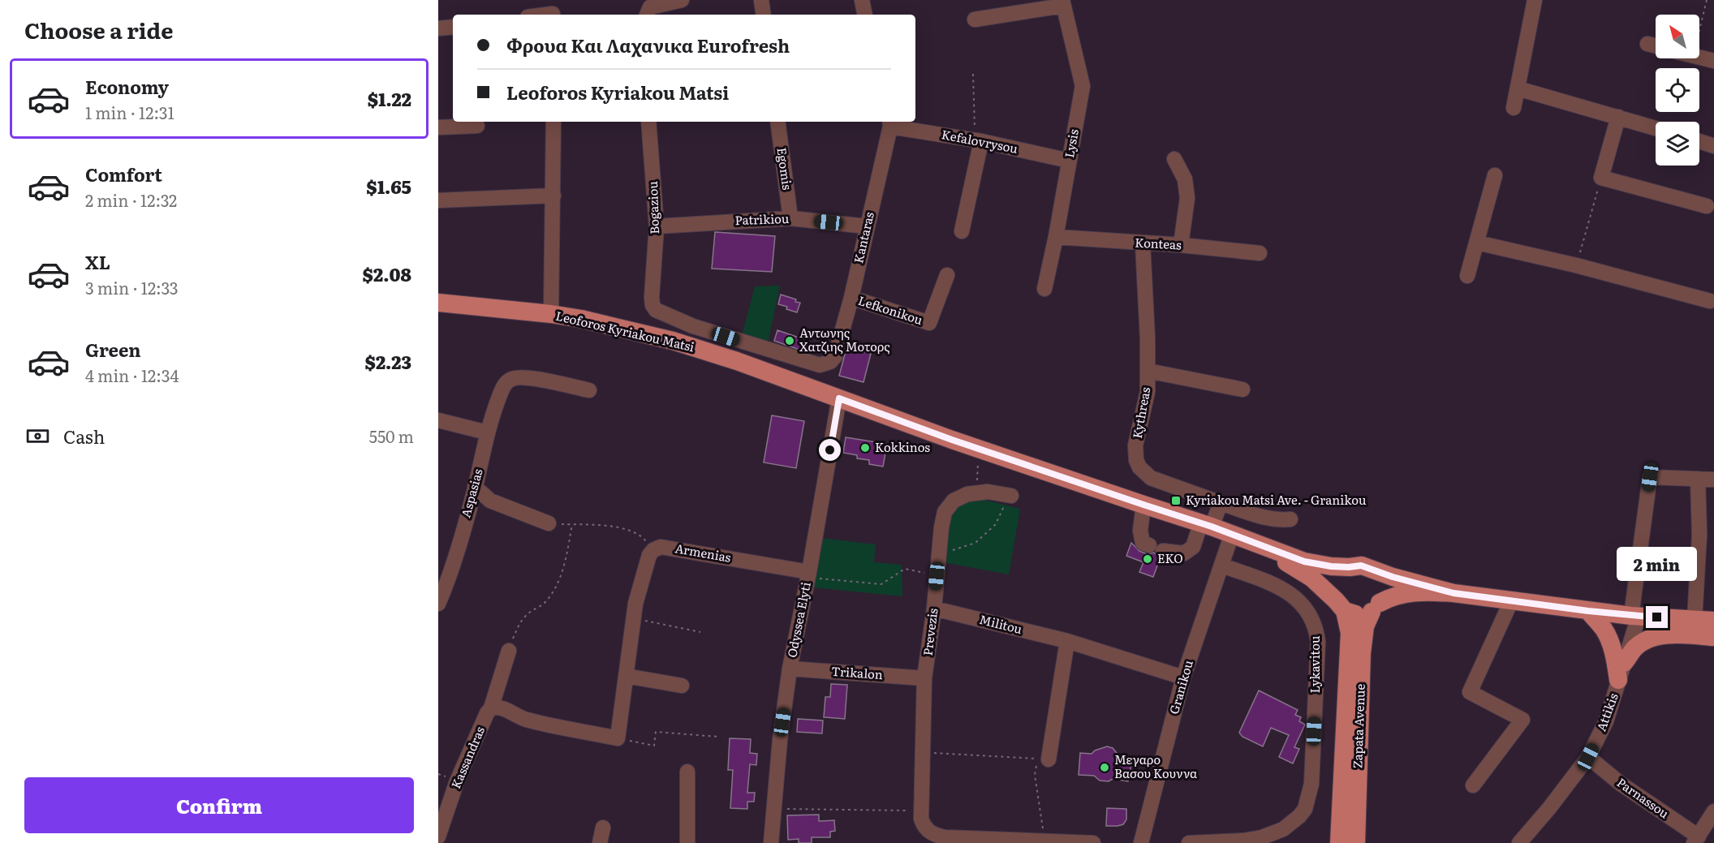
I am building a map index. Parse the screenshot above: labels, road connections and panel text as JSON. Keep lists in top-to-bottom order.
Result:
{
  "streets": {
    "main road": ["Leoforos Kyriakou Matsi", "Zapata Avenue"],
    "street": [
      "Kefalovrysou",
      "Lysis",
      "Egomis",
      "Bogaziou",
      "Patrikiou",
      "Kantaras",
      "Konteas",
      "Lefkonikou",
      "Kythreas",
      "Aspasias",
      "Armenias",
      "Odyssea Elyti",
      "Militou",
      "Prevezis",
      "Lykavitou",
      "Trikalon",
      "Granikou",
      "Attikis",
      "Kassandras",
      "Parnassou"
    ]
  },
  "crossings": [
    ["Kefalovrysou", "Lysis"],
    ["Kefalovrysou", "Kantaras"],
    ["Lysis", "Konteas"],
    ["Egomis", "Patrikiou"],
    ["Bogaziou", "Patrikiou"],
    ["Bogaziou", "Kantaras"],
    ["Patrikiou", "Kantaras"],
    ["Kantaras", "Lefkonikou"],
    ["Konteas", "Kythreas"],
    ["Leoforos Kyriakou Matsi", "Odyssea Elyti"],
    ["Leoforos Kyriakou Matsi", "Granikou"],
    ["Leoforos Kyriakou Matsi", "Attikis"],
    ["Leoforos Kyriakou Matsi", "Zapata Avenue"],
    ["Armenias", "Odyssea Elyti"],
    ["Odyssea Elyti", "Trikalon"],
    ["Militou", "Prevezis"],
    ["Militou", "Granikou"],
    ["Prevezis", "Trikalon"],
    ["Lykavitou", "Granikou"],
    ["Attikis", "Parnassou"]
  ],
  "places": {
    "other": [
      "Αντωνης Χατζιης Μοτορς",
      "Kokkinos",
      "EKO",
      "Μεγαρο Βασου Κουννα"
    ],
    "transit": ["Kyriakou Matsi Ave. - Granikou"]
  },
  "north": "top left",
  "page": {
    "heading": "Choose a ride",
    "banner": ["Φρουα Και Λαχανικα Eurofresh", "Leoforos Kyriakou Matsi"],
    "list": [
      {
        "name": "Economy",
        "note": "1 min · 12:31",
        "value": "$1.22"
      },
      {
        "name": "Comfort",
        "note": "2 min · 12:32",
        "value": "$1.65"
      },
      {
        "name": "XL",
        "note": "3 min · 12:33",
        "value": "$2.08"
      },
      {
        "name": "Green",
        "note": "4 min · 12:34",
        "value": "$2.23"
      }
    ],
    "pay": ["Cash", "550 m"],
    "bubble": "2 min",
    "buttons": "Confirm"
  }
}
